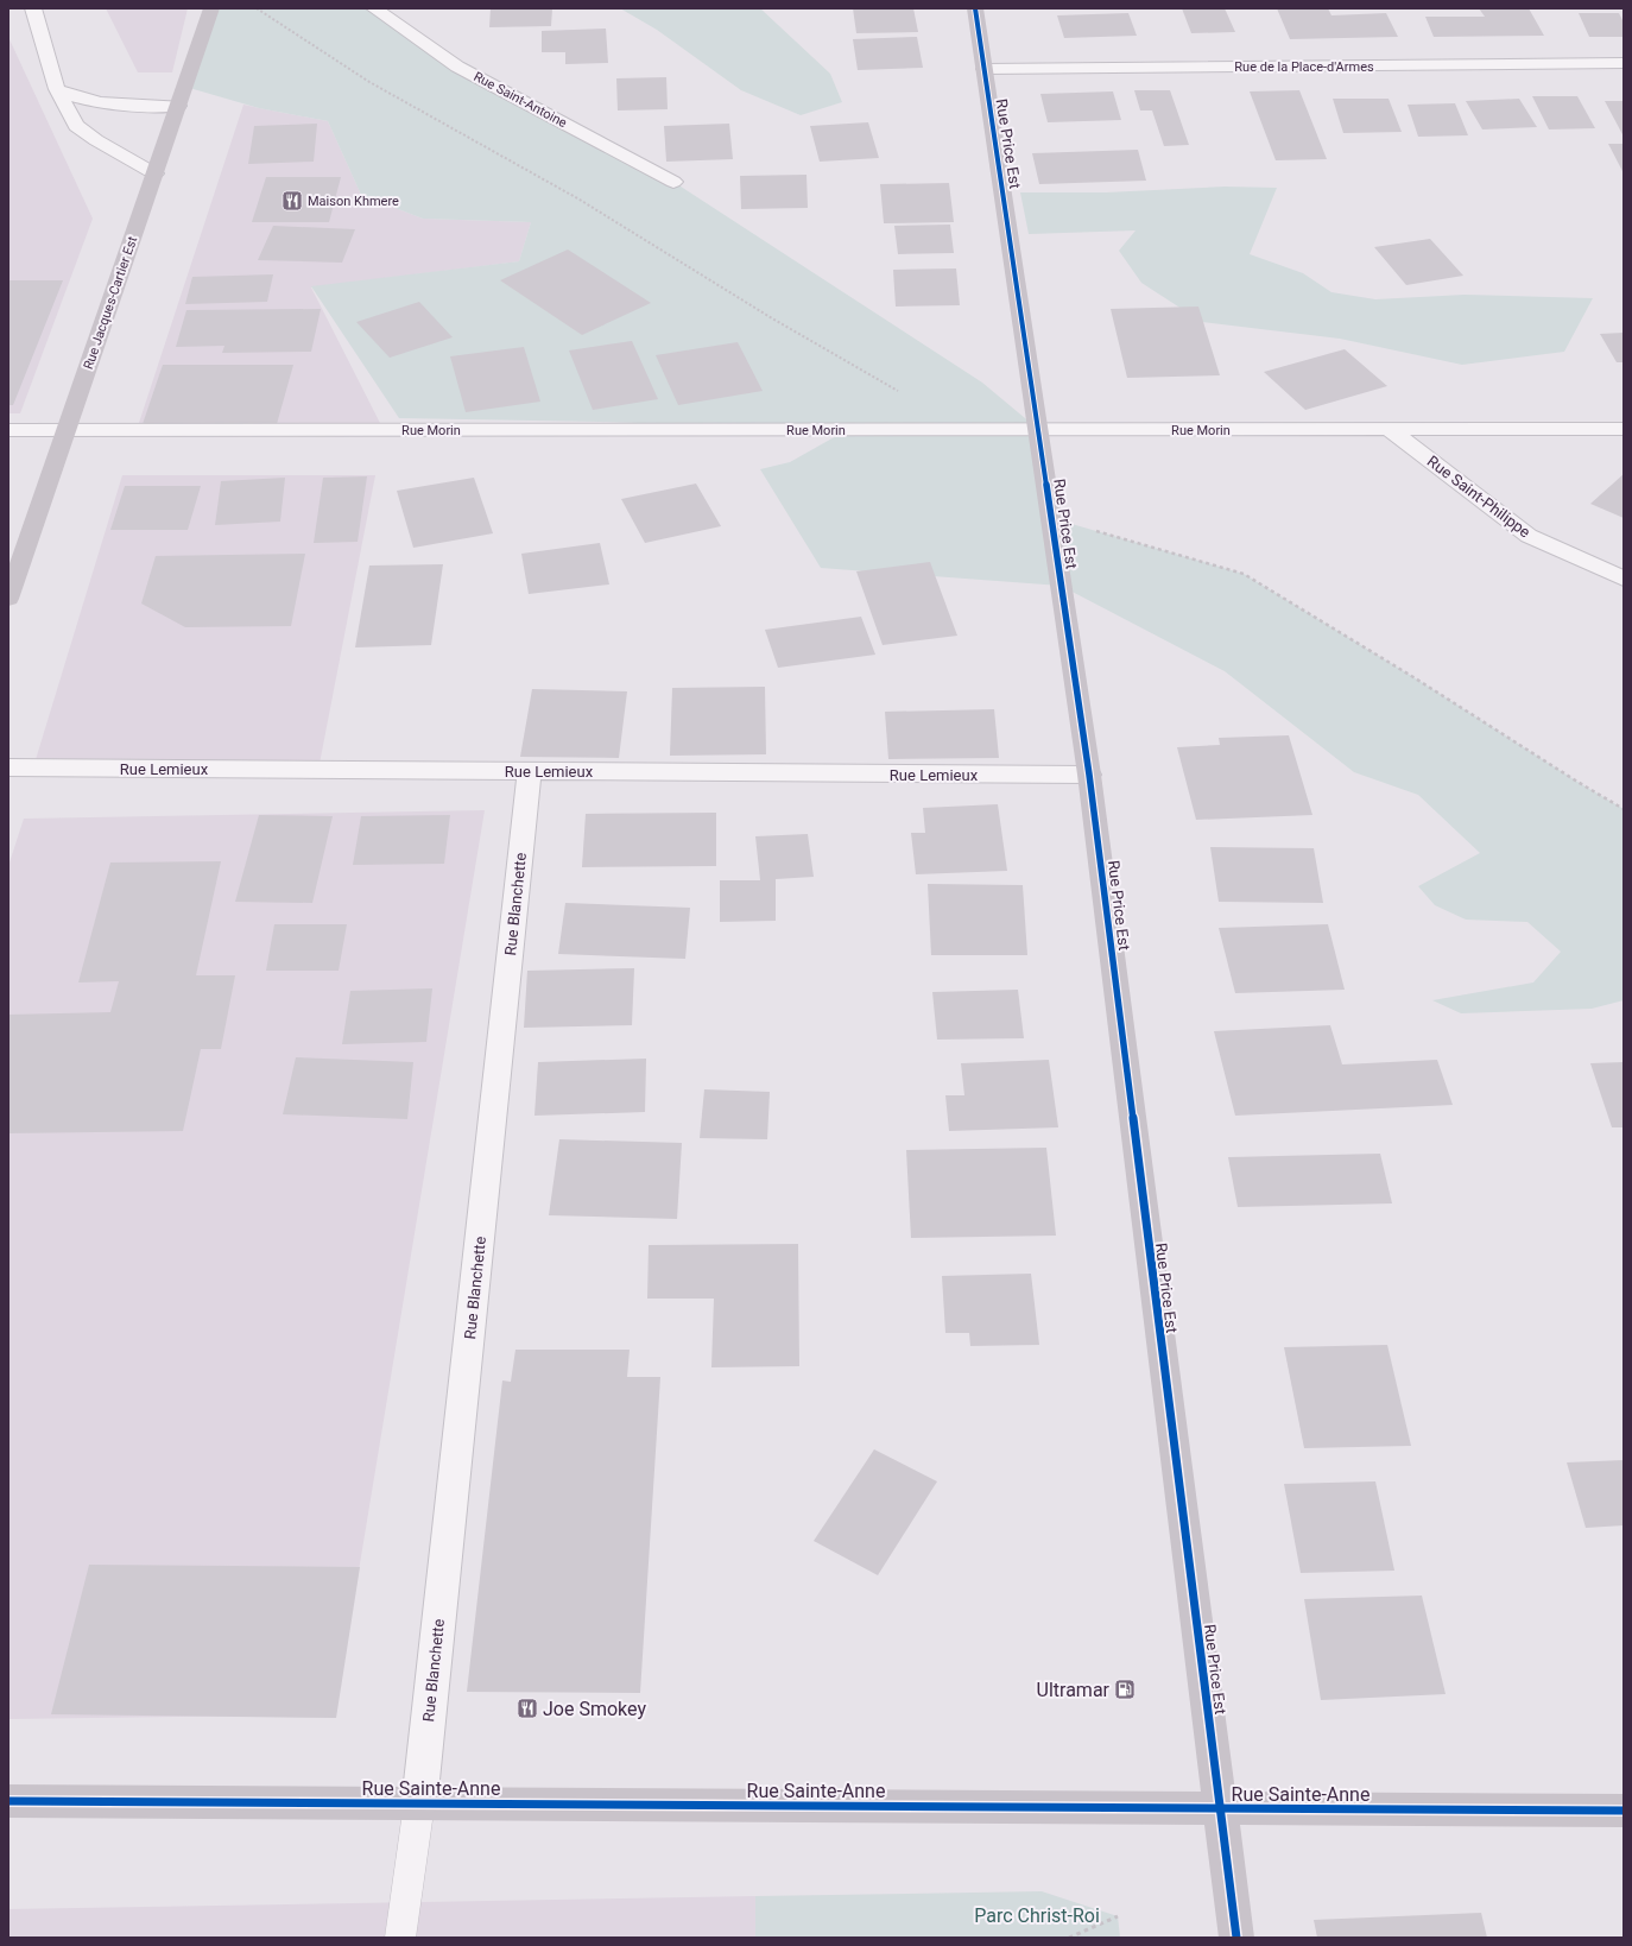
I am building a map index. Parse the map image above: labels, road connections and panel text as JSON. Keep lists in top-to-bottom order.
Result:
{
  "streets": {
    "street": [
      "Rue de la Place-d'Armes",
      "Rue Saint-Antoine",
      "Rue Price Est",
      "Rue Jacques-Cartier Est",
      "Rue Morin",
      "Rue Saint-Philippe",
      "Rue Lemieux",
      "Rue Blanchette",
      "Rue Sainte-Anne"
    ]
  },
  "crossings": [
    ["Rue de la Place-d'Armes", "Rue Price Est"],
    ["Rue Price Est", "Rue Morin"],
    ["Rue Price Est", "Rue Lemieux"],
    ["Rue Price Est", "Rue Sainte-Anne"],
    ["Rue Jacques-Cartier Est", "Rue Morin"],
    ["Rue Morin", "Rue Saint-Philippe"],
    ["Rue Lemieux", "Rue Blanchette"],
    ["Rue Blanchette", "Rue Sainte-Anne"]
  ],
  "parks": ["Parc Christ-Roi"],
  "places": {
    "restaurant": ["Maison Khmere", "Joe Smokey"],
    "fuel station": ["Ultramar"]
  }
}
